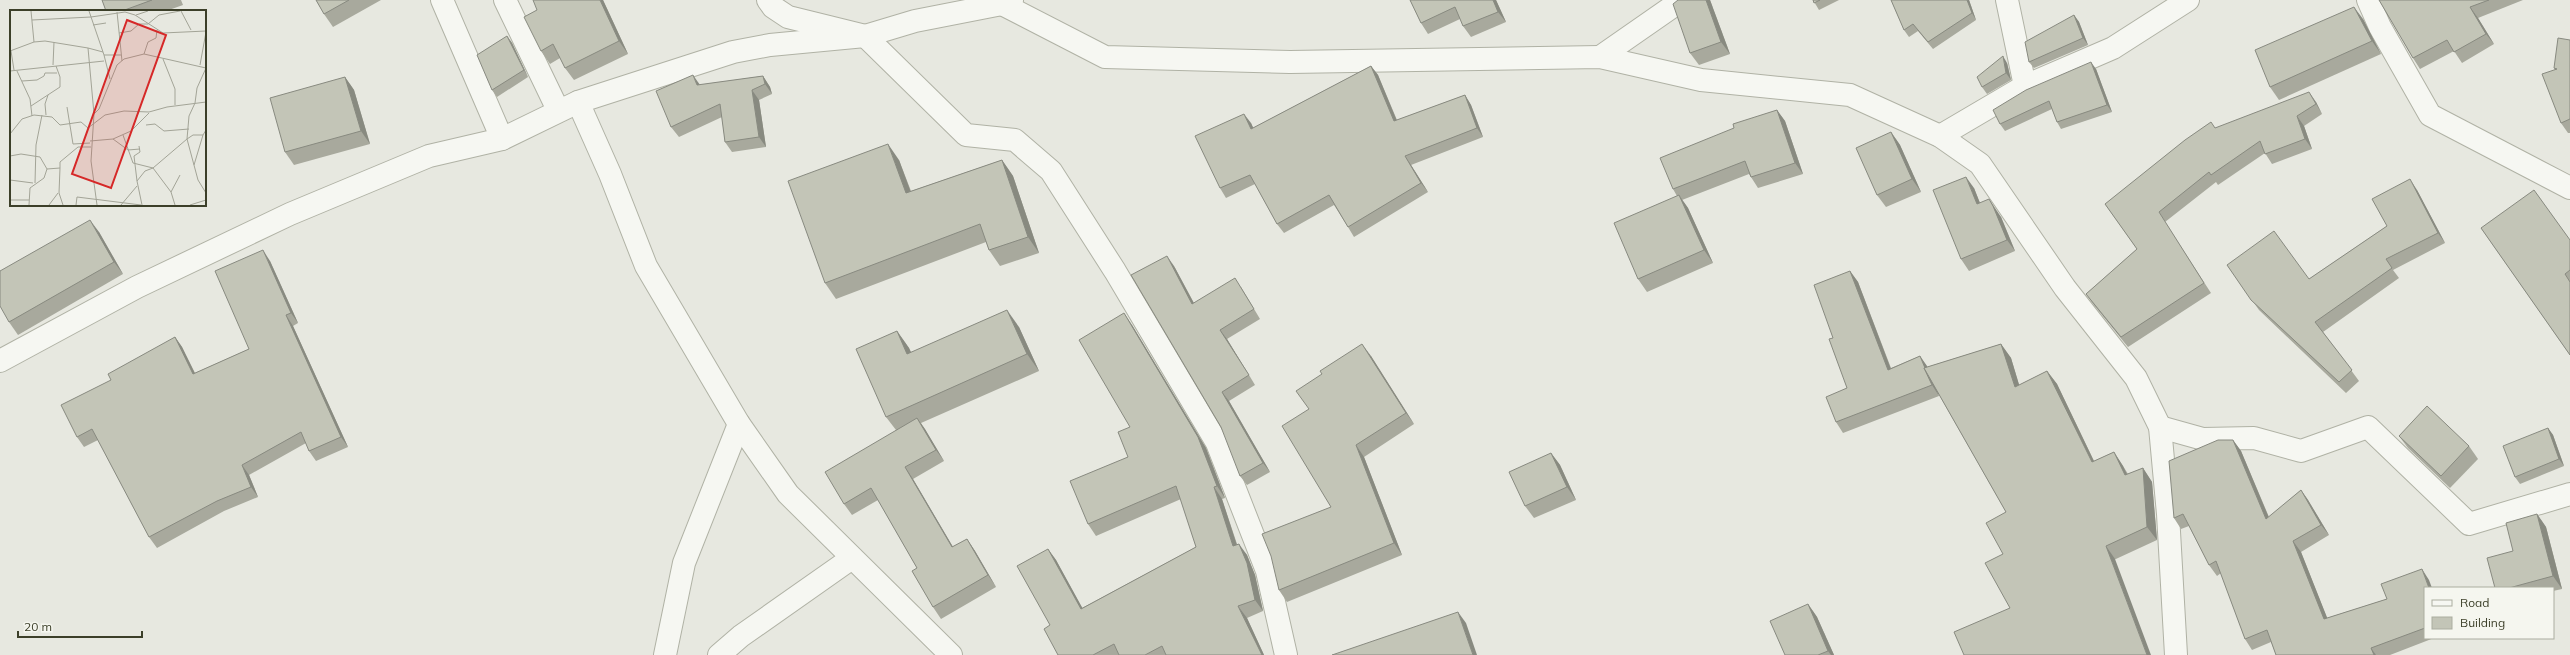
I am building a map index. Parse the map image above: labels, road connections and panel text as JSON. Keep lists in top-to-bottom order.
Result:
{
  "legend": ["Road", "Building"],
  "scale_bar": "20 m"
}
